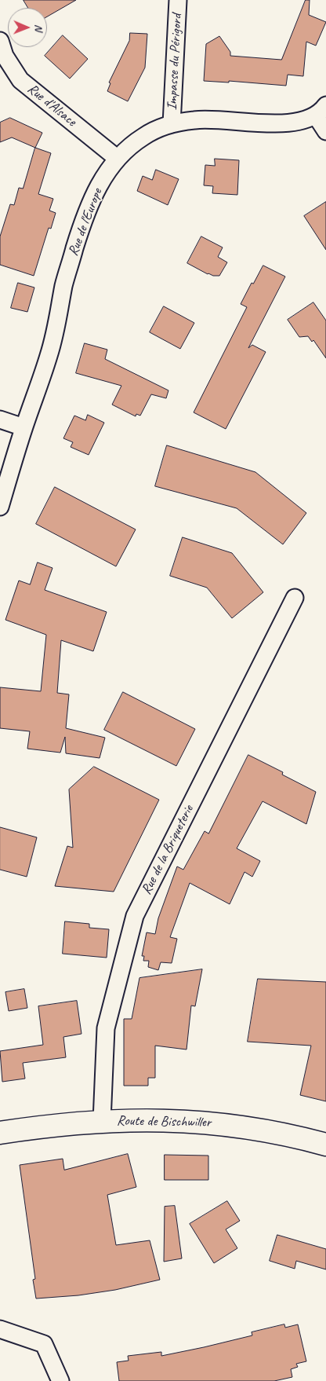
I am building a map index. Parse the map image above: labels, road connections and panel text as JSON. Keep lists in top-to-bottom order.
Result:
{
  "streets": {
    "main road": ["Route de Bischwiller"],
    "street": [
      "Impasse du Périgord",
      "Rue d'Alsace",
      "Rue de l'Europe",
      "Rue de la Briqueterie"
    ]
  },
  "crossings": [
    ["Impasse du Périgord", "Rue de l'Europe"],
    ["Rue d'Alsace", "Rue de l'Europe"],
    ["Rue de la Briqueterie", "Route de Bischwiller"]
  ],
  "north": "right"
}
